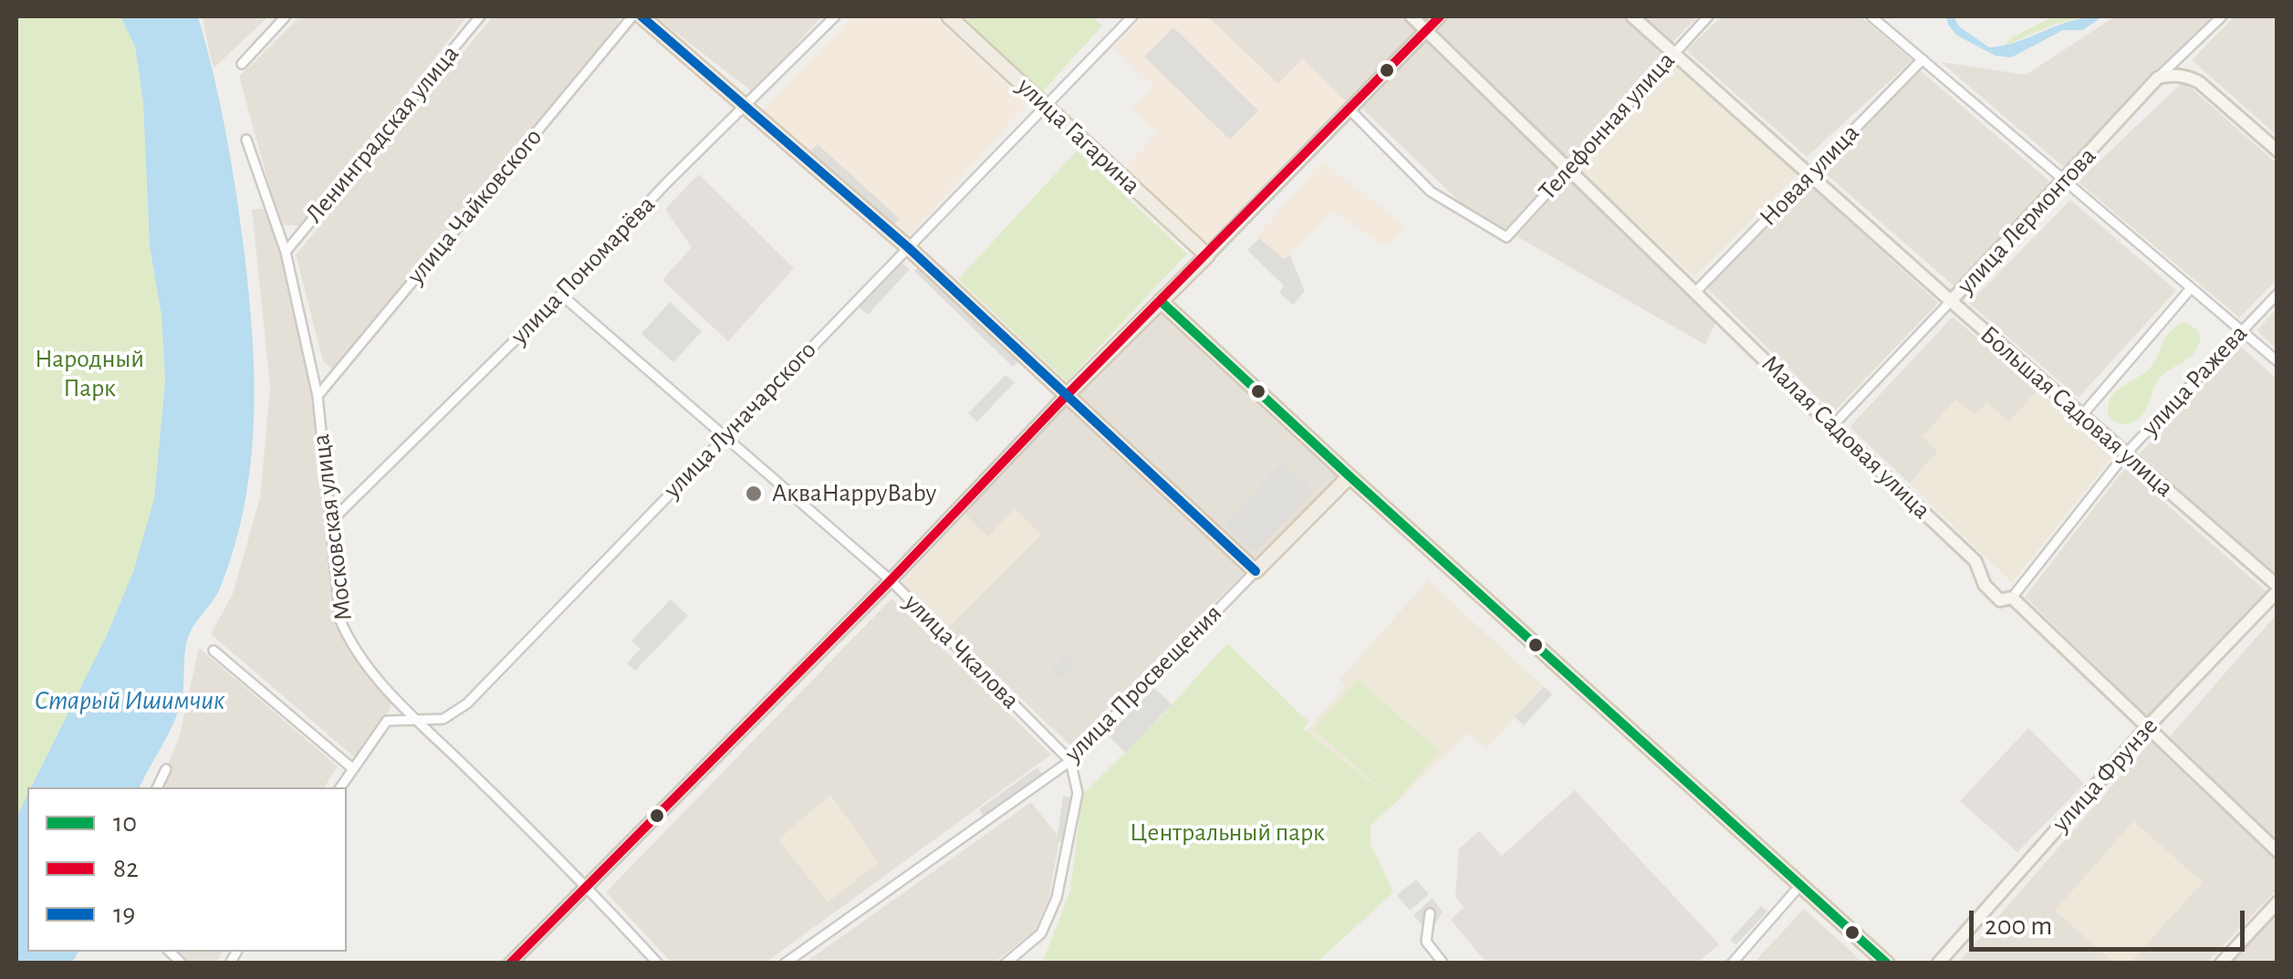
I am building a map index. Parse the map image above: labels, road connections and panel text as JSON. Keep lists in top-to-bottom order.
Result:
{
  "streets": {
    "main road": ["улица Гагарина", "улица Просвещения"],
    "street": [
      "Телефонная улица",
      "Ленинградская улица",
      "Новая улица",
      "улица Чайковского",
      "улица Лермонтова",
      "улица Пономарёва",
      "улица Ражева",
      "Большая Садовая улица",
      "улица Луначарского",
      "Малая Садовая улица",
      "Московская улица",
      "улица Чкалова",
      "улица Фрунзе"
    ]
  },
  "crossings": [
    ["Телефонная улица", "Большая Садовая улица"],
    ["Телефонная улица", "Малая Садовая улица"],
    ["Ленинградская улица", "Московская улица"],
    ["улица Гагарина", "улица Луначарского"],
    ["Новая улица", "Большая Садовая улица"],
    ["Новая улица", "Малая Садовая улица"],
    ["улица Чайковского", "Московская улица"],
    ["улица Лермонтова", "Большая Садовая улица"],
    ["улица Лермонтова", "Малая Садовая улица"],
    ["улица Пономарёва", "Московская улица"],
    ["улица Пономарёва", "улица Чкалова"],
    ["улица Ражева", "Большая Садовая улица"],
    ["улица Ражева", "Малая Садовая улица"],
    ["Большая Садовая улица", "улица Фрунзе"],
    ["улица Луначарского", "Московская улица"],
    ["улица Луначарского", "улица Чкалова"],
    ["Малая Садовая улица", "улица Фрунзе"],
    ["улица Чкалова", "улица Просвещения"]
  ],
  "water": ["Старый Ишимчик"],
  "parks": ["Народный Парк", "Центральный парк"],
  "places": ["АкваHappyBaby"],
  "lines": ["transit line 82", "transit line 19", "transit line 10"],
  "legend": ["10", "82", "19"],
  "scale_bar": "200 m"
}
